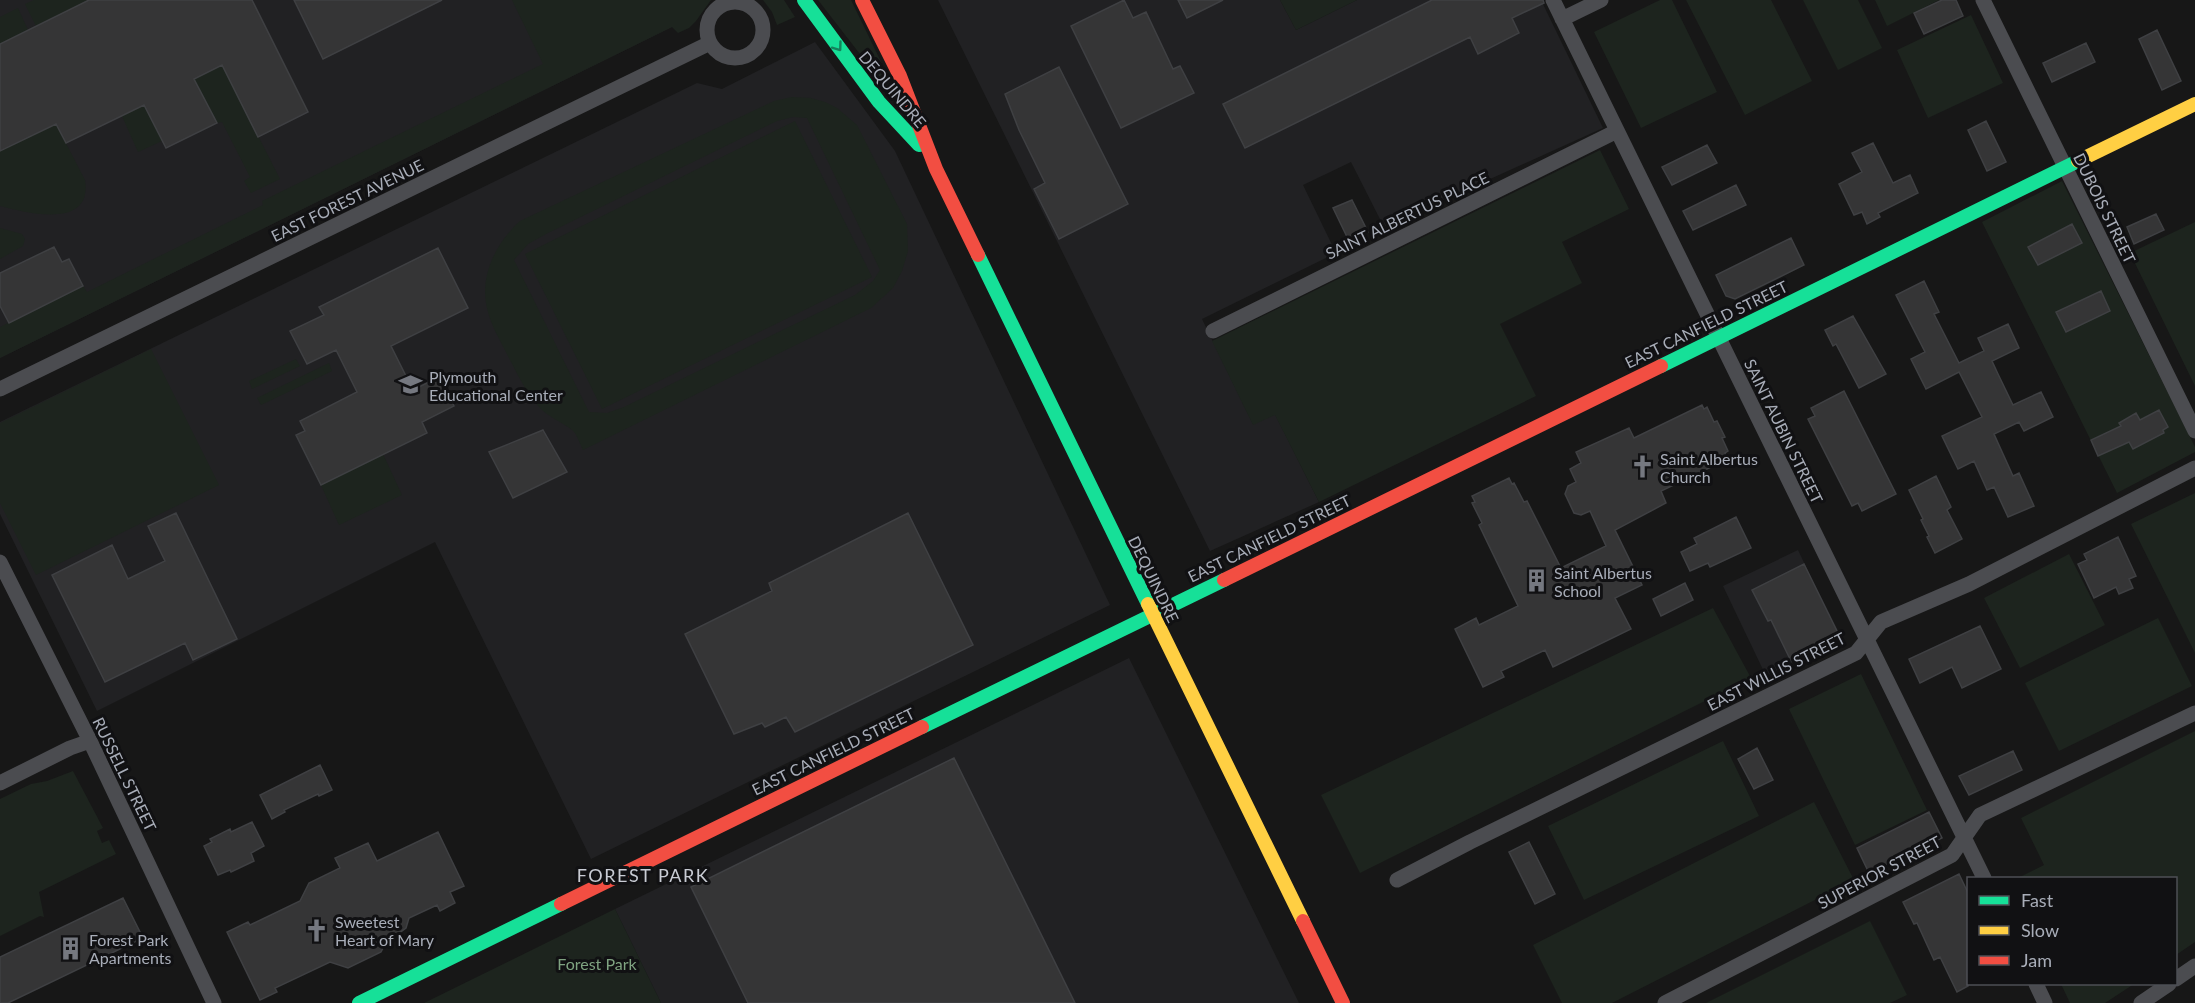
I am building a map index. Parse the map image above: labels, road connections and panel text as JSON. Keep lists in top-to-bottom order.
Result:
{
  "streets": {
    "street": [
      "DEQUINDRE",
      "EAST FOREST AVENUE",
      "DUBOIS STREET",
      "SAINT ALBERTUS PLACE",
      "EAST CANFIELD STREET",
      "SAINT AUBIN STREET",
      "EAST WILLIS STREET",
      "RUSSELL STREET",
      "SUPERIOR STREET"
    ]
  },
  "crossings": [
    ["DEQUINDRE", "EAST CANFIELD STREET"],
    ["DUBOIS STREET", "EAST CANFIELD STREET"],
    ["SAINT ALBERTUS PLACE", "SAINT AUBIN STREET"],
    ["EAST CANFIELD STREET", "SAINT AUBIN STREET"],
    ["SAINT AUBIN STREET", "EAST WILLIS STREET"],
    ["SAINT AUBIN STREET", "SUPERIOR STREET"]
  ],
  "districts": ["FOREST PARK"],
  "parks": ["Forest Park"],
  "places": {
    "school or university": ["Plymouth Educational Center"],
    "church": ["Saint Albertus Church", "Sweetest Heart of Mary"],
    "building": ["Saint Albertus School", "Forest Park Apartments"]
  },
  "legend": ["Fast", "Slow", "Jam"]
}
